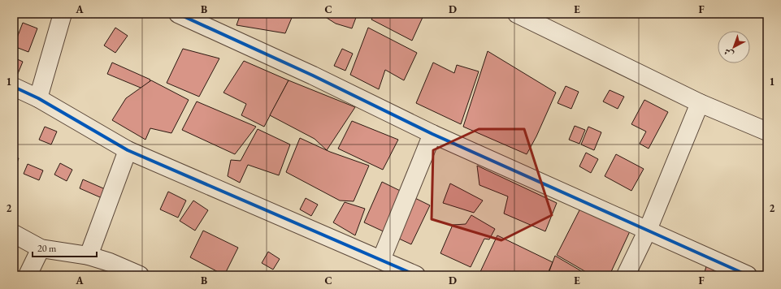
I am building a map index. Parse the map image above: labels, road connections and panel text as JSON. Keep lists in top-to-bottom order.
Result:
{
  "scale_bar": "20 m",
  "north": "bottom left",
  "grid": {
    "columns": [
      "A",
      "B",
      "C",
      "D",
      "E",
      "F"
    ],
    "rows": ["1", "2"]
  }
}
